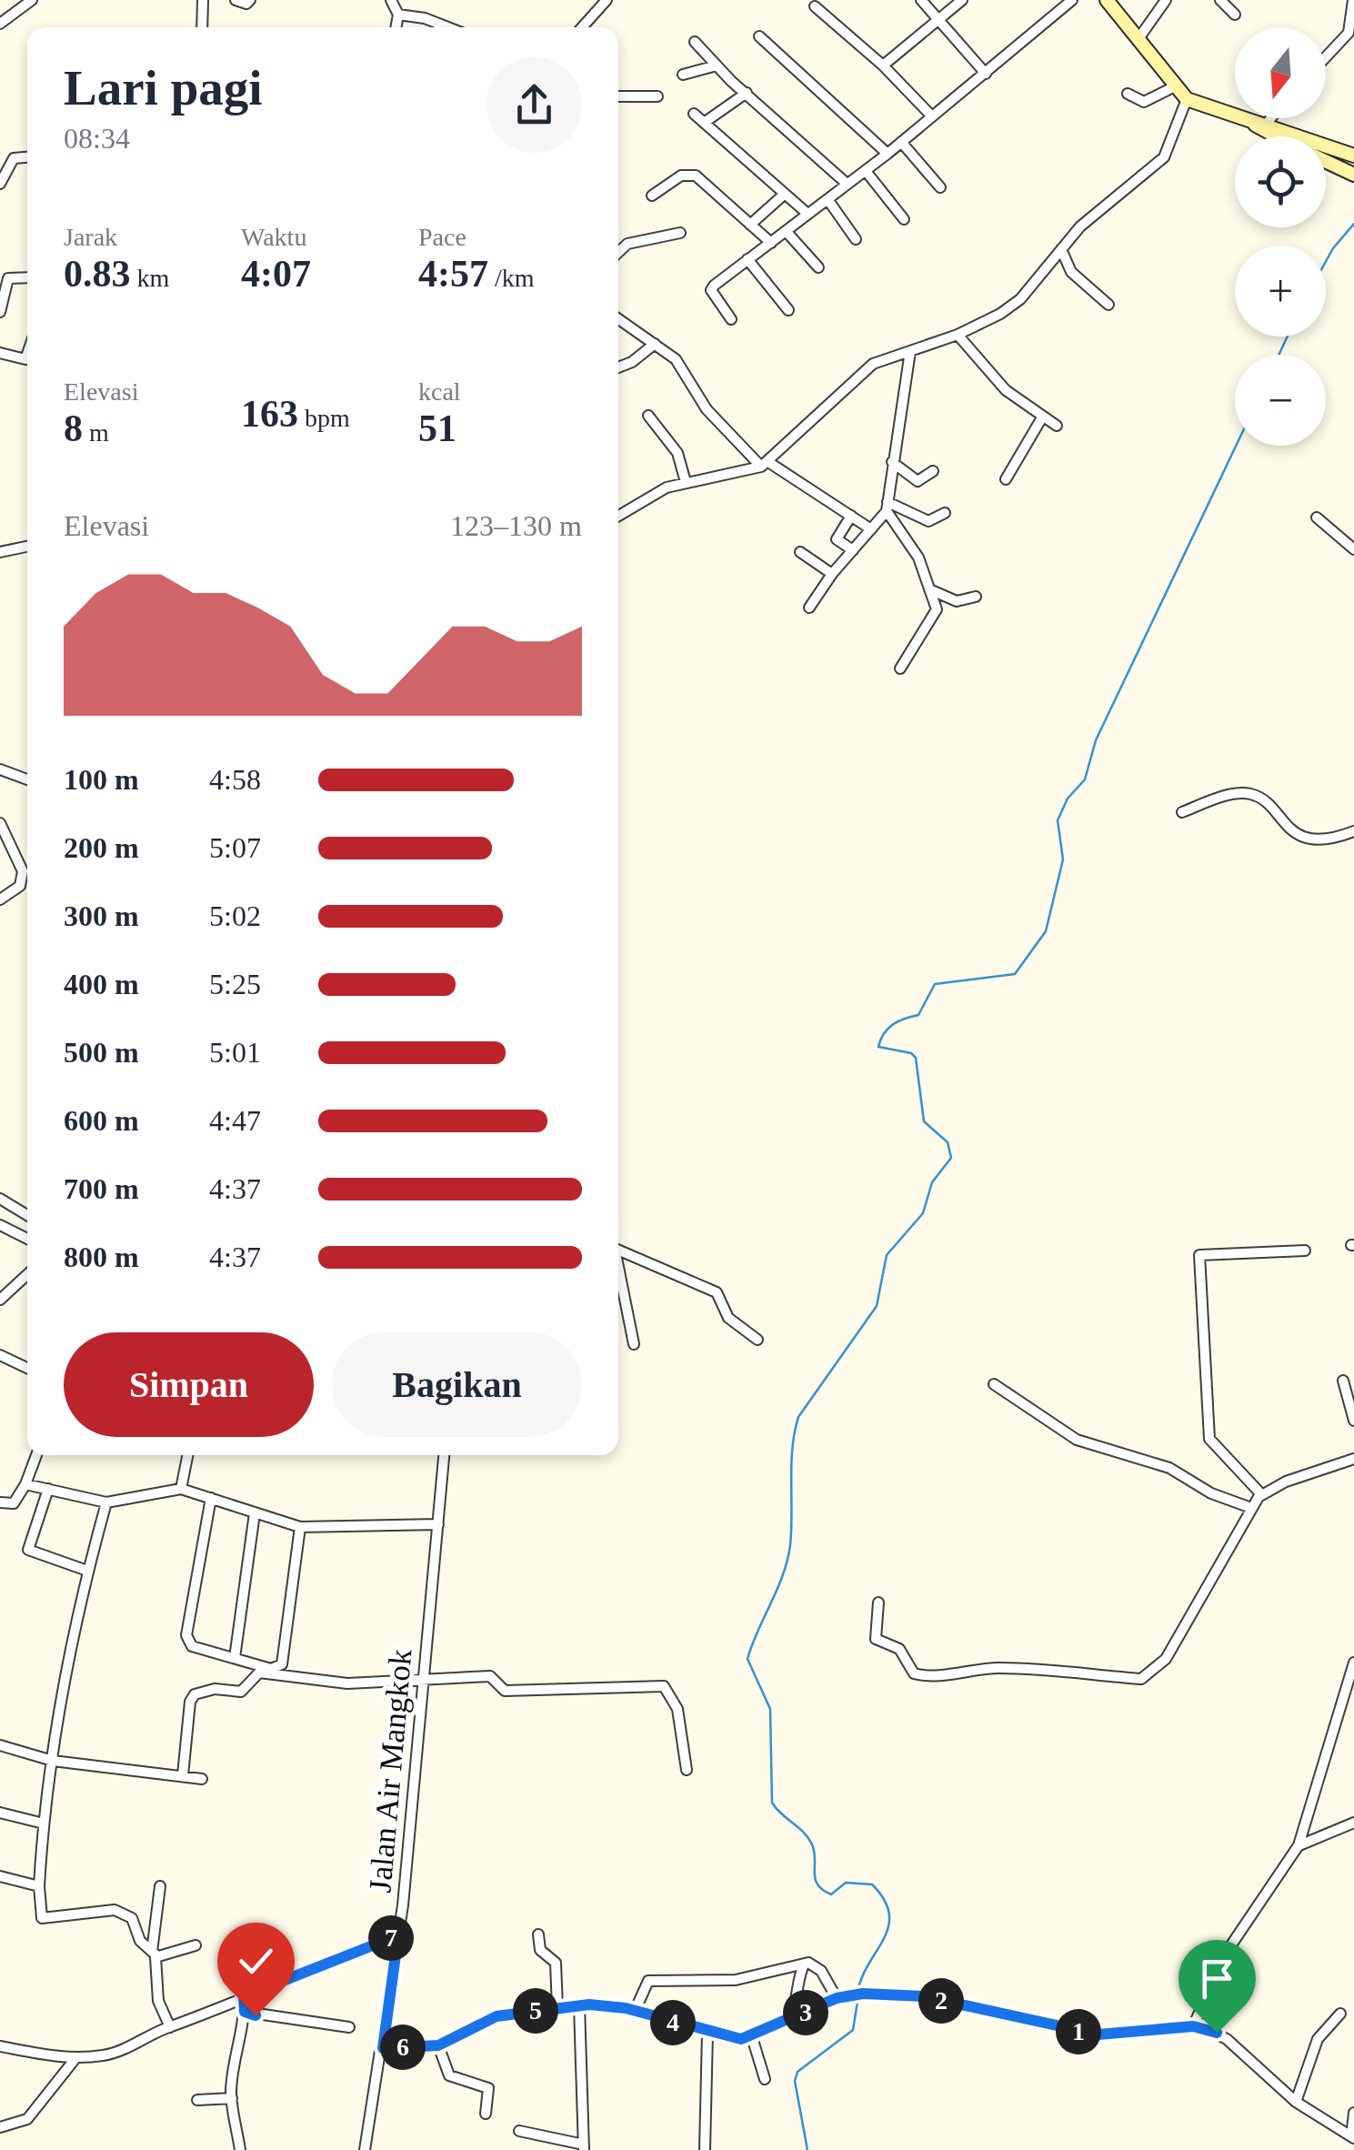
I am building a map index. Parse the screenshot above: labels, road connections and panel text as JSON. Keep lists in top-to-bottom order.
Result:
{
  "streets": {
    "street": ["Jalan Air Mangkok"]
  },
  "north": "bottom",
  "page": {
    "map_buttons": ["+", "−"],
    "heading": ["Lari pagi", "08:34"],
    "stats": [
      ["Jarak", "0.83 km"],
      ["Waktu", "4:07"],
      ["Pace", "4:57 /km"],
      ["Elevasi", "8 m"],
      ["163 bpm"],
      ["kcal", "51"]
    ],
    "chart": ["Elevasi", "123–130 m"],
    "list": [
      {
        "name": "100 m",
        "note": "4:58"
      },
      {
        "name": "200 m",
        "note": "5:07"
      },
      {
        "name": "300 m",
        "note": "5:02"
      },
      {
        "name": "400 m",
        "note": "5:25"
      },
      {
        "name": "500 m",
        "note": "5:01"
      },
      {
        "name": "600 m",
        "note": "4:47"
      },
      {
        "name": "700 m",
        "note": "4:37"
      },
      {
        "name": "800 m",
        "note": "4:37"
      }
    ],
    "buttons": ["Simpan", "Bagikan"],
    "pins": [
      "7",
      "2",
      "5",
      "3",
      "4",
      "1",
      "6"
    ]
  }
}
